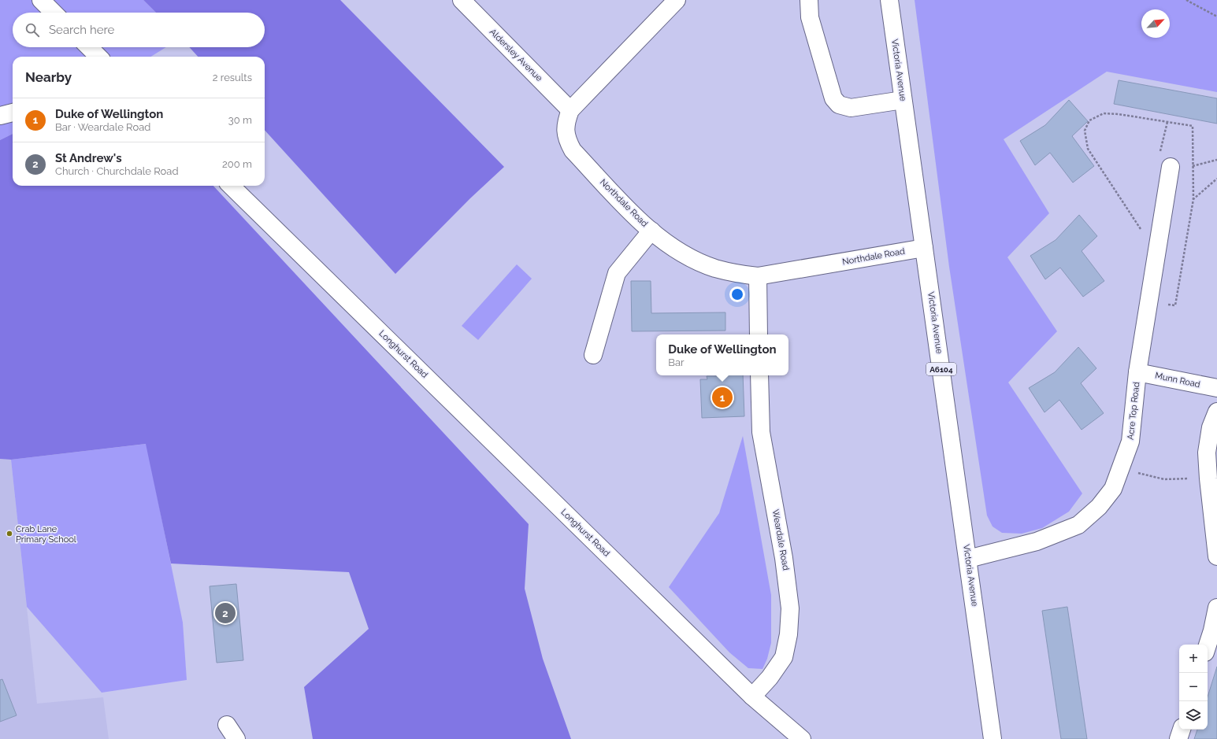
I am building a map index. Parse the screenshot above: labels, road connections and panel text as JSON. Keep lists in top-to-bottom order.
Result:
{
  "streets": {
    "street": [
      "Aldersley Avenue",
      "Victoria Avenue",
      "Northdale Road",
      "Longhurst Road",
      "A6104",
      "Munn Road",
      "Acre Top Road",
      "Weardale Road"
    ]
  },
  "crossings": [
    ["Aldersley Avenue", "Northdale Road"],
    ["Victoria Avenue", "Northdale Road"],
    ["Victoria Avenue", "Acre Top Road"],
    ["Longhurst Road", "Weardale Road"],
    ["Munn Road", "Acre Top Road"]
  ],
  "places": ["Crab Lane Primary School"],
  "north": "top right",
  "page": {
    "search": "Search here",
    "heading": ["Nearby", "2 results"],
    "list": [
      {
        "mark": "1",
        "name": "Duke of Wellington",
        "note": "Bar · Weardale Road",
        "value": "30 m"
      },
      {
        "mark": "2",
        "name": "St Andrew's",
        "note": "Church · Churchdale Road",
        "value": "200 m"
      }
    ],
    "popup": ["Duke of Wellington", "Bar"],
    "pins": ["1", "2"],
    "map_buttons": ["+", "−"]
  }
}
